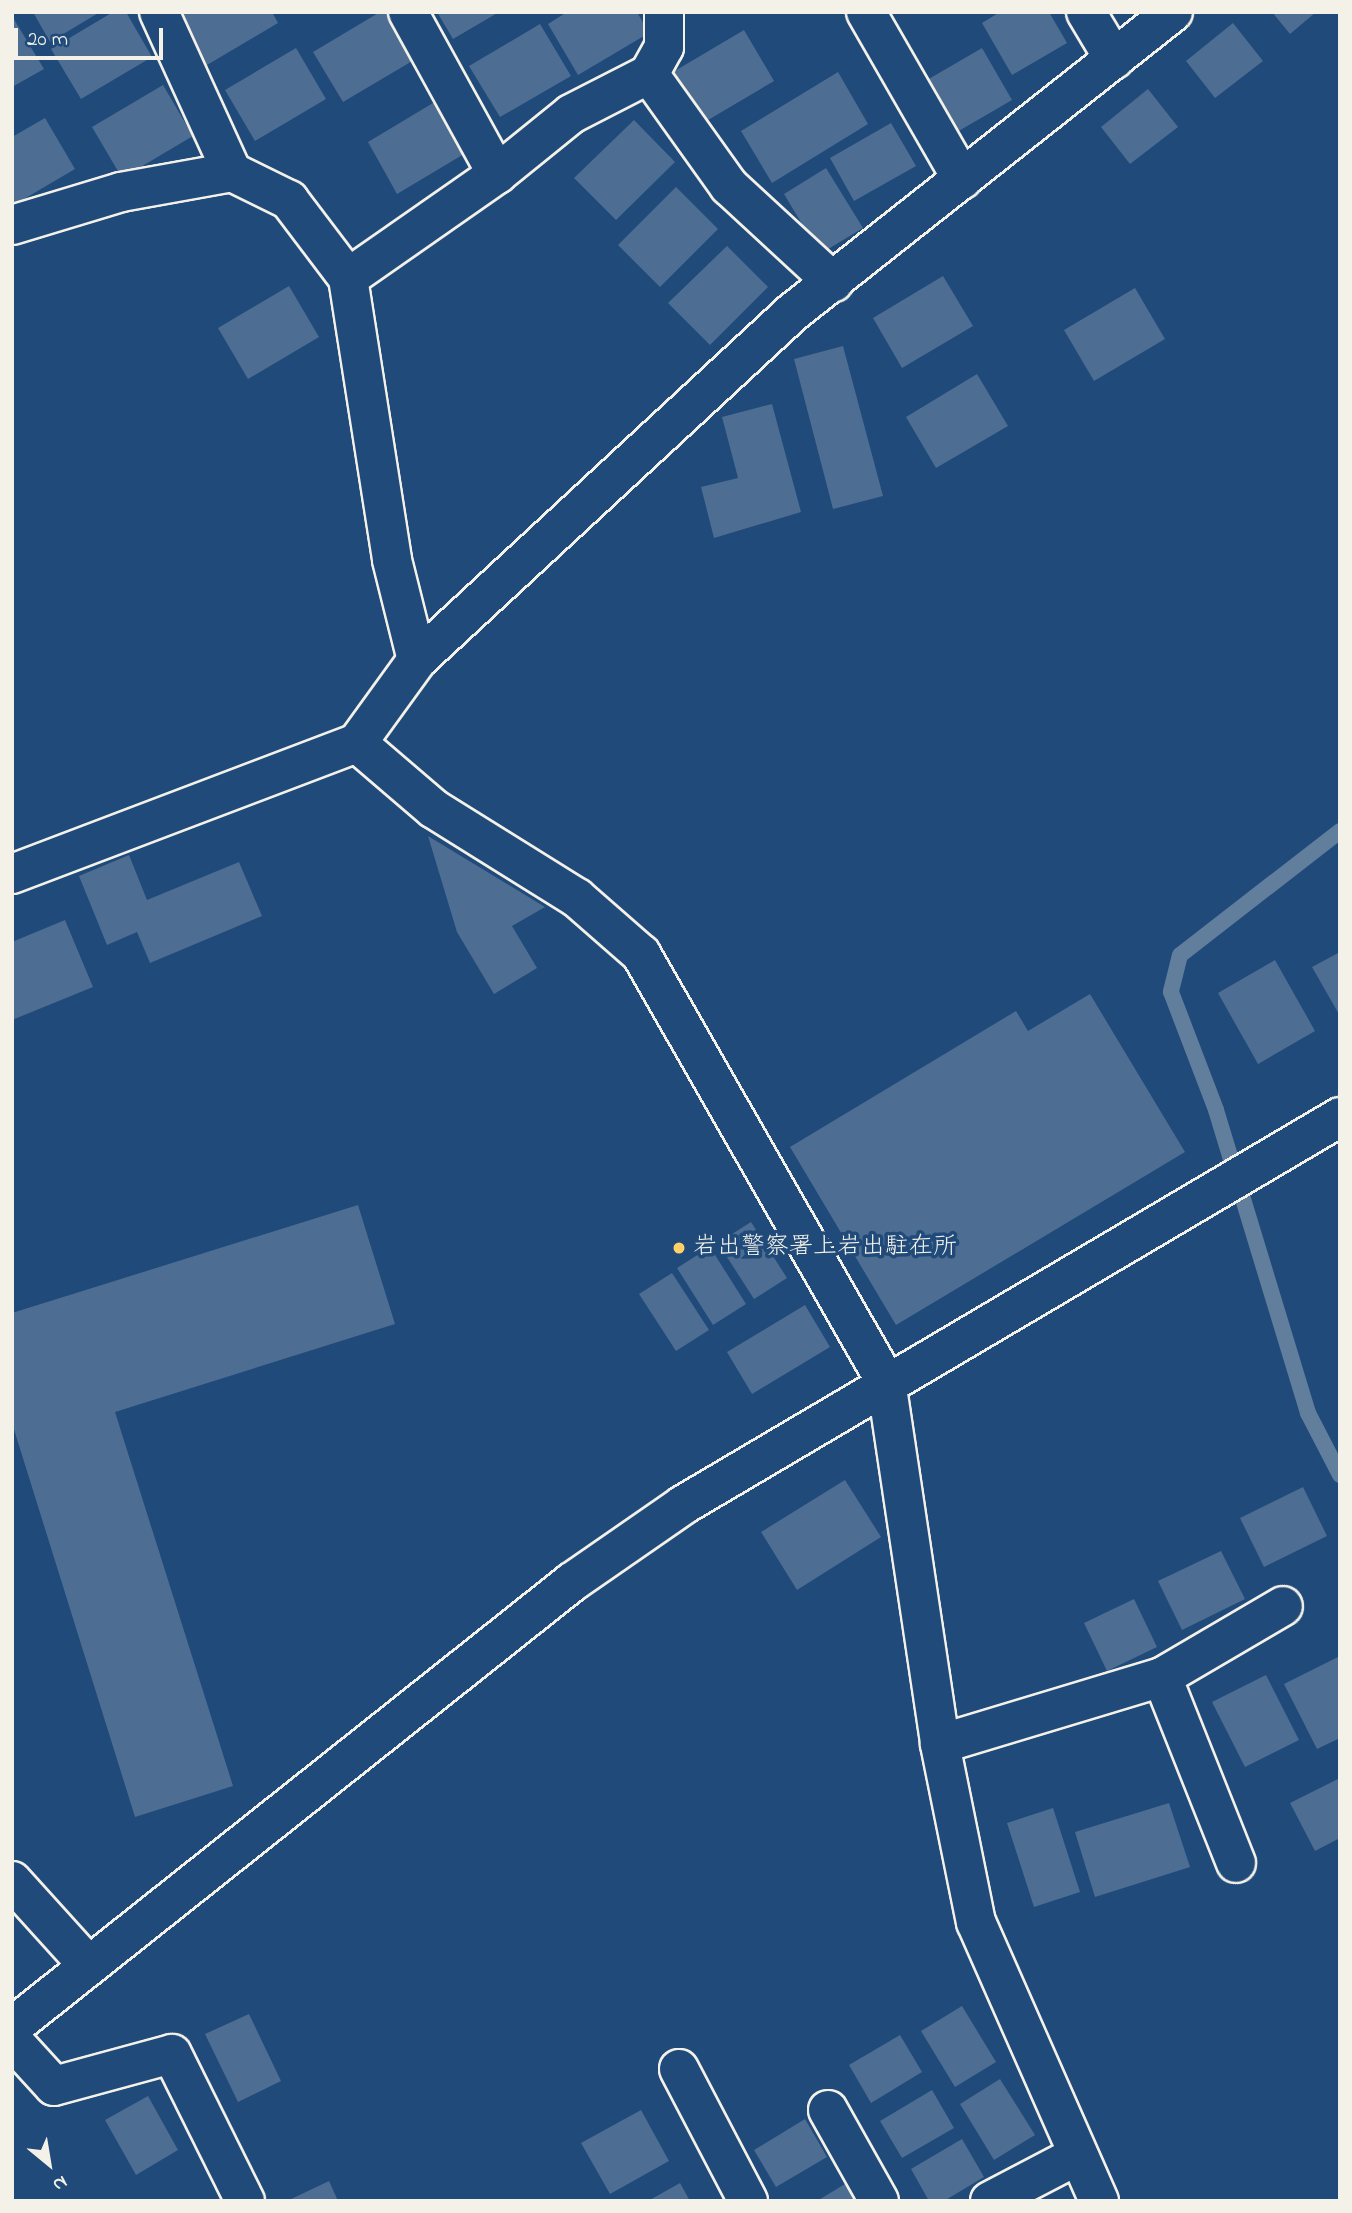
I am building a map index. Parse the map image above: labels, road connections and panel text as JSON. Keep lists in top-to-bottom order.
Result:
{
  "places": ["岩出警察署上岩出駐在所"],
  "scale_bar": "20 m",
  "north": "bottom right"
}
